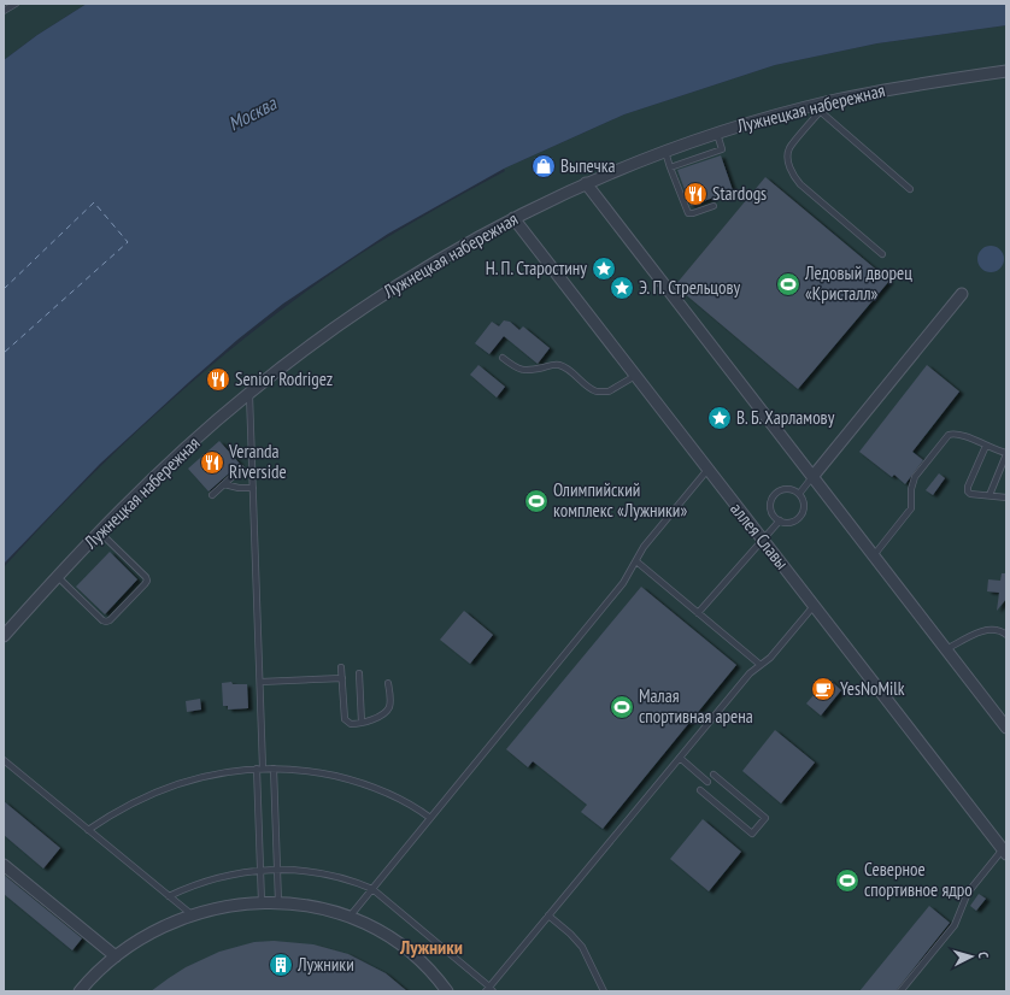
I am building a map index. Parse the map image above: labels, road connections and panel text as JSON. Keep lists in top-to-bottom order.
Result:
{
  "streets": {
    "street": ["Лужнецкая набережная", "аллея Славы"]
  },
  "crossings": [
    ["Лужнецкая набережная", "аллея Славы"]
  ],
  "districts": ["Лужники"],
  "water": ["Москва"],
  "places": {
    "shop": ["Выпечка"],
    "restaurant": ["Stardogs", "Senior Rodrigez", "Veranda Riverside"],
    "place": ["Н. П. Старостину", "Э. П. Стрельцову", "В. Б. Харламову"],
    "sports": [
      "Ледовый дворец «Кристалл»",
      "Олимпийский комплекс «Лужники»",
      "Малая спортивная арена",
      "Северное спортивное ядро"
    ],
    "cafe": ["YesNoMilk"],
    "building": ["Лужники"]
  },
  "north": "right"
}
